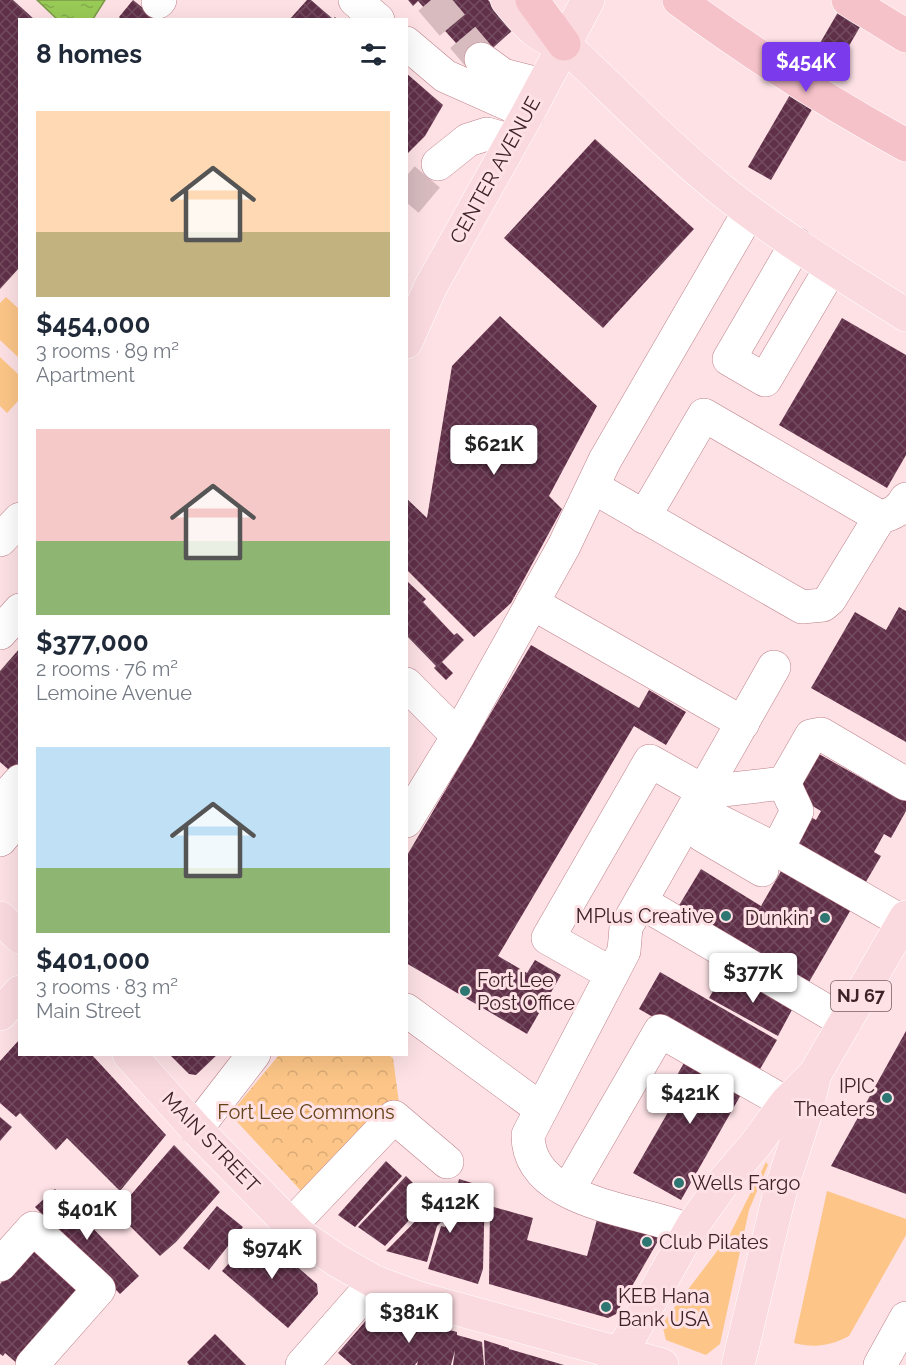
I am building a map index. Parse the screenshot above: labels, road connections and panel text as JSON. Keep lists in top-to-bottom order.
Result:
{
  "streets": {
    "main road": ["CENTER AVENUE", "NJ 67", "MAIN STREET"]
  },
  "crossings": [
    ["NJ 67", "MAIN STREET"]
  ],
  "parks": ["Fort Lee Commons"],
  "places": [
    "MPlus Creative",
    "Dunkin'",
    "Fort Lee Post Office",
    "IPIC Theaters",
    "Wells Fargo",
    "Club Pilates",
    "KEB Hana Bank USA"
  ],
  "page": {
    "heading": "8 homes",
    "price": [
      "$454K",
      "$621K",
      "$377K",
      "$421K",
      "$412K",
      "$401K",
      "$974K",
      "$381K"
    ],
    "list": [
      {
        "name": "$454,000",
        "note": "3 rooms · 89 m² · Apartment"
      },
      {
        "name": "$377,000",
        "note": "2 rooms · 76 m² · Lemoine Avenue"
      },
      {
        "name": "$401,000",
        "note": "3 rooms · 83 m² · Main Street"
      }
    ]
  }
}
